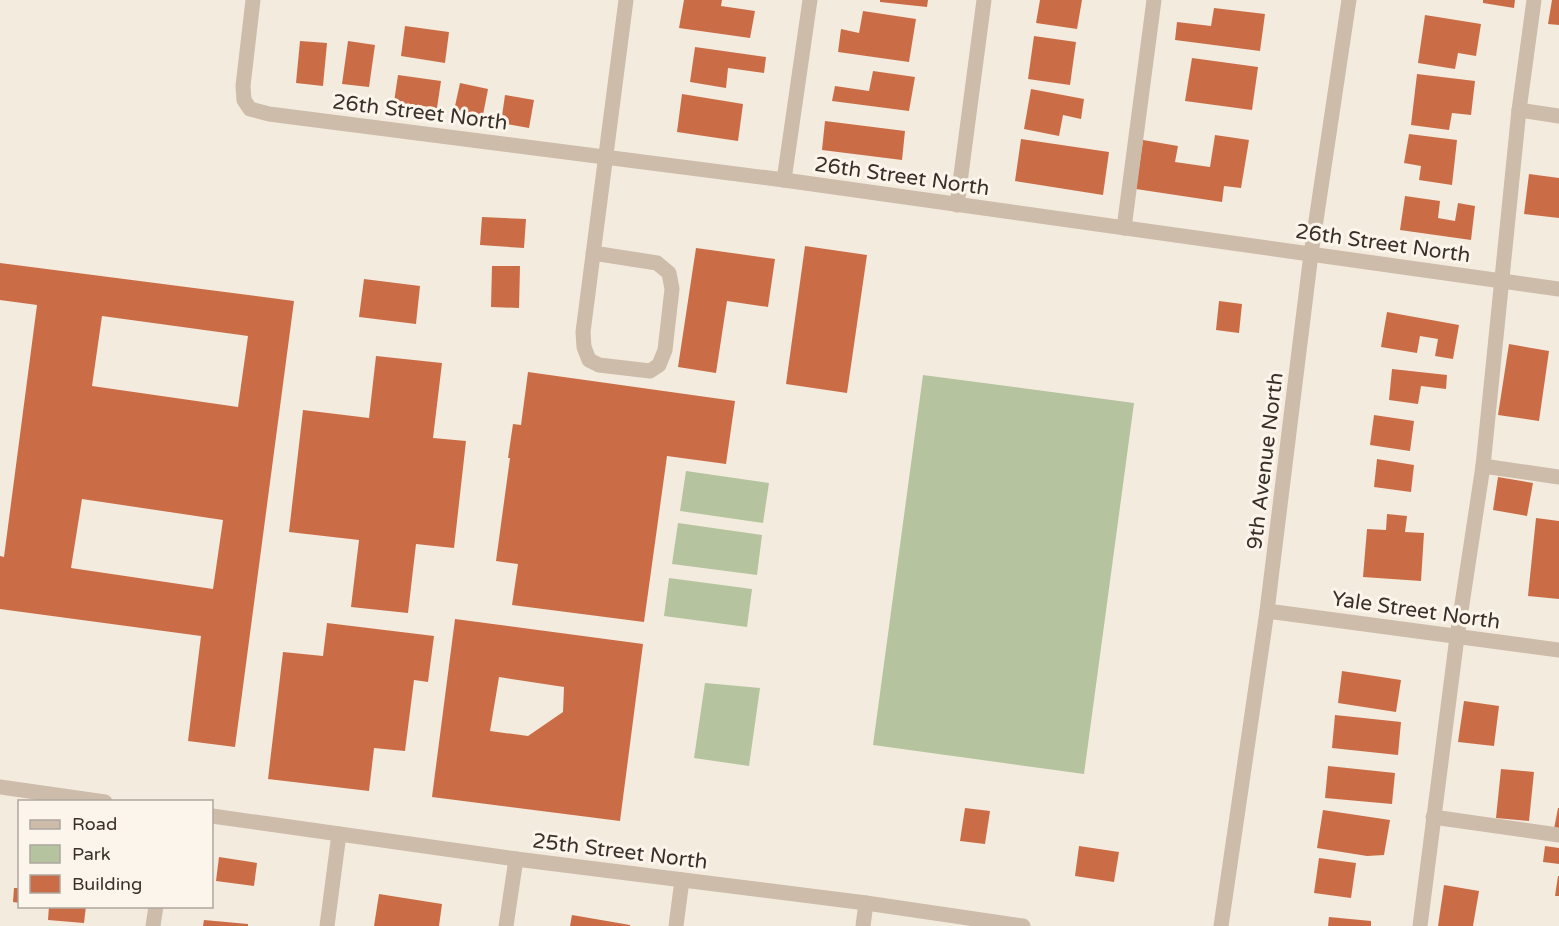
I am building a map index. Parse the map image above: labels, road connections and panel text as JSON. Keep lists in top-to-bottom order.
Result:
{
  "streets": {
    "street": [
      "26th Street North",
      "9th Avenue North",
      "Yale Street North",
      "25th Street North"
    ]
  },
  "crossings": [
    ["26th Street North", "9th Avenue North"],
    ["9th Avenue North", "Yale Street North"]
  ],
  "legend": ["Road", "Park", "Building"]
}
